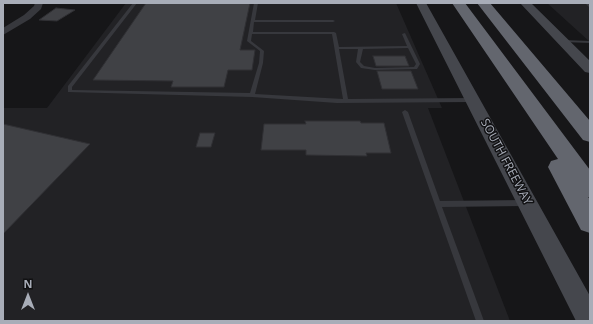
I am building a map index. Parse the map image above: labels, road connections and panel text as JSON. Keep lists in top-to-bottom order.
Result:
{
  "streets": {
    "main road": ["SOUTH FREEWAY"]
  },
  "north": "top"
}
